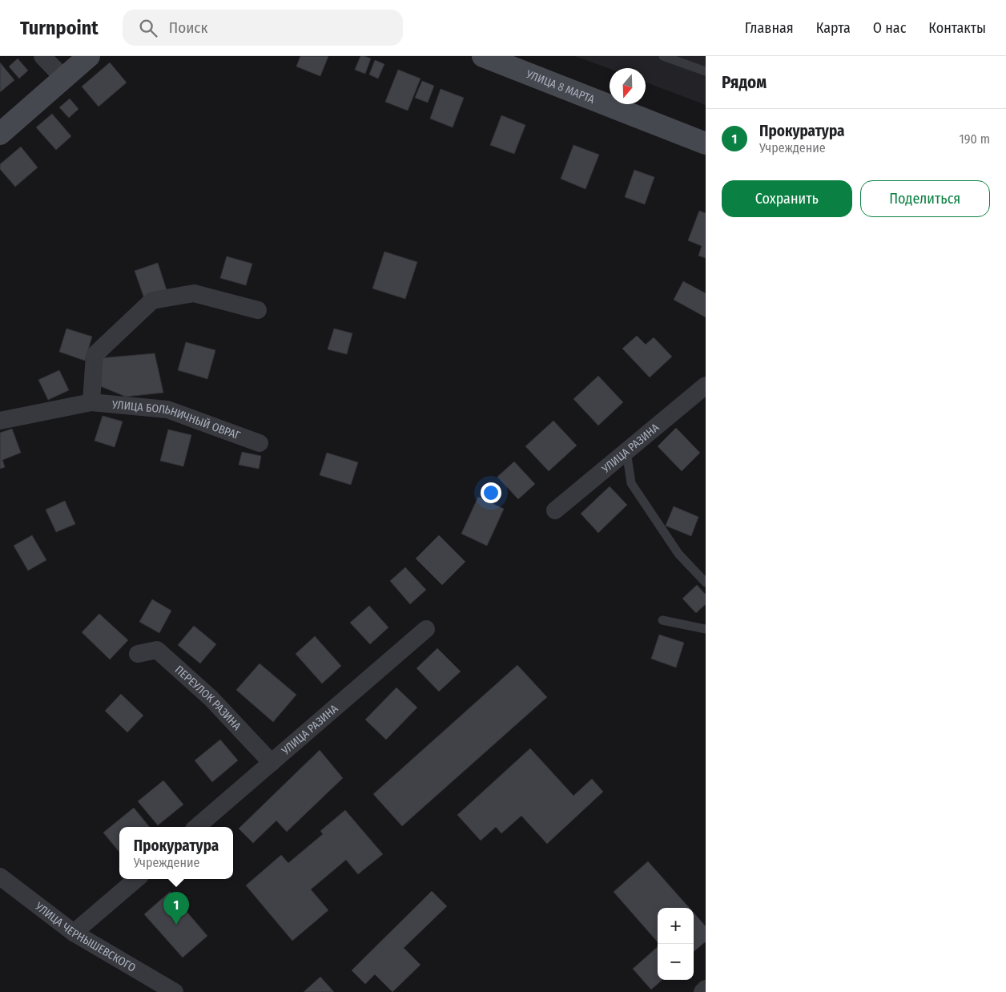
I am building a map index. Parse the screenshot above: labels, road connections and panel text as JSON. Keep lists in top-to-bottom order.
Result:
{
  "streets": {
    "main road": ["УЛИЦА 8 МАРТА"],
    "street": [
      "УЛИЦА БОЛЬНИЧНЫЙ ОВРАГ",
      "УЛИЦА РАЗИНА",
      "ПЕРЕУЛОК РАЗИНА",
      "УЛИЦА ЧЕРНЫШЕВСКОГО"
    ]
  },
  "crossings": [
    ["УЛИЦА РАЗИНА", "ПЕРЕУЛОК РАЗИНА"]
  ],
  "north": "bottom",
  "page": {
    "header": "Turnpoint",
    "search": "Поиск",
    "nav": [
      "Главная",
      "Карта",
      "О нас",
      "Контакты"
    ],
    "heading": "Рядом",
    "list": [
      {
        "mark": "1",
        "name": "Прокуратура",
        "note": "Учреждение",
        "value": "190 m"
      }
    ],
    "buttons": ["Сохранить", "Поделиться"],
    "popup": ["Прокуратура", "Учреждение"],
    "pins": "1",
    "map_buttons": ["+", "−"]
  }
}
